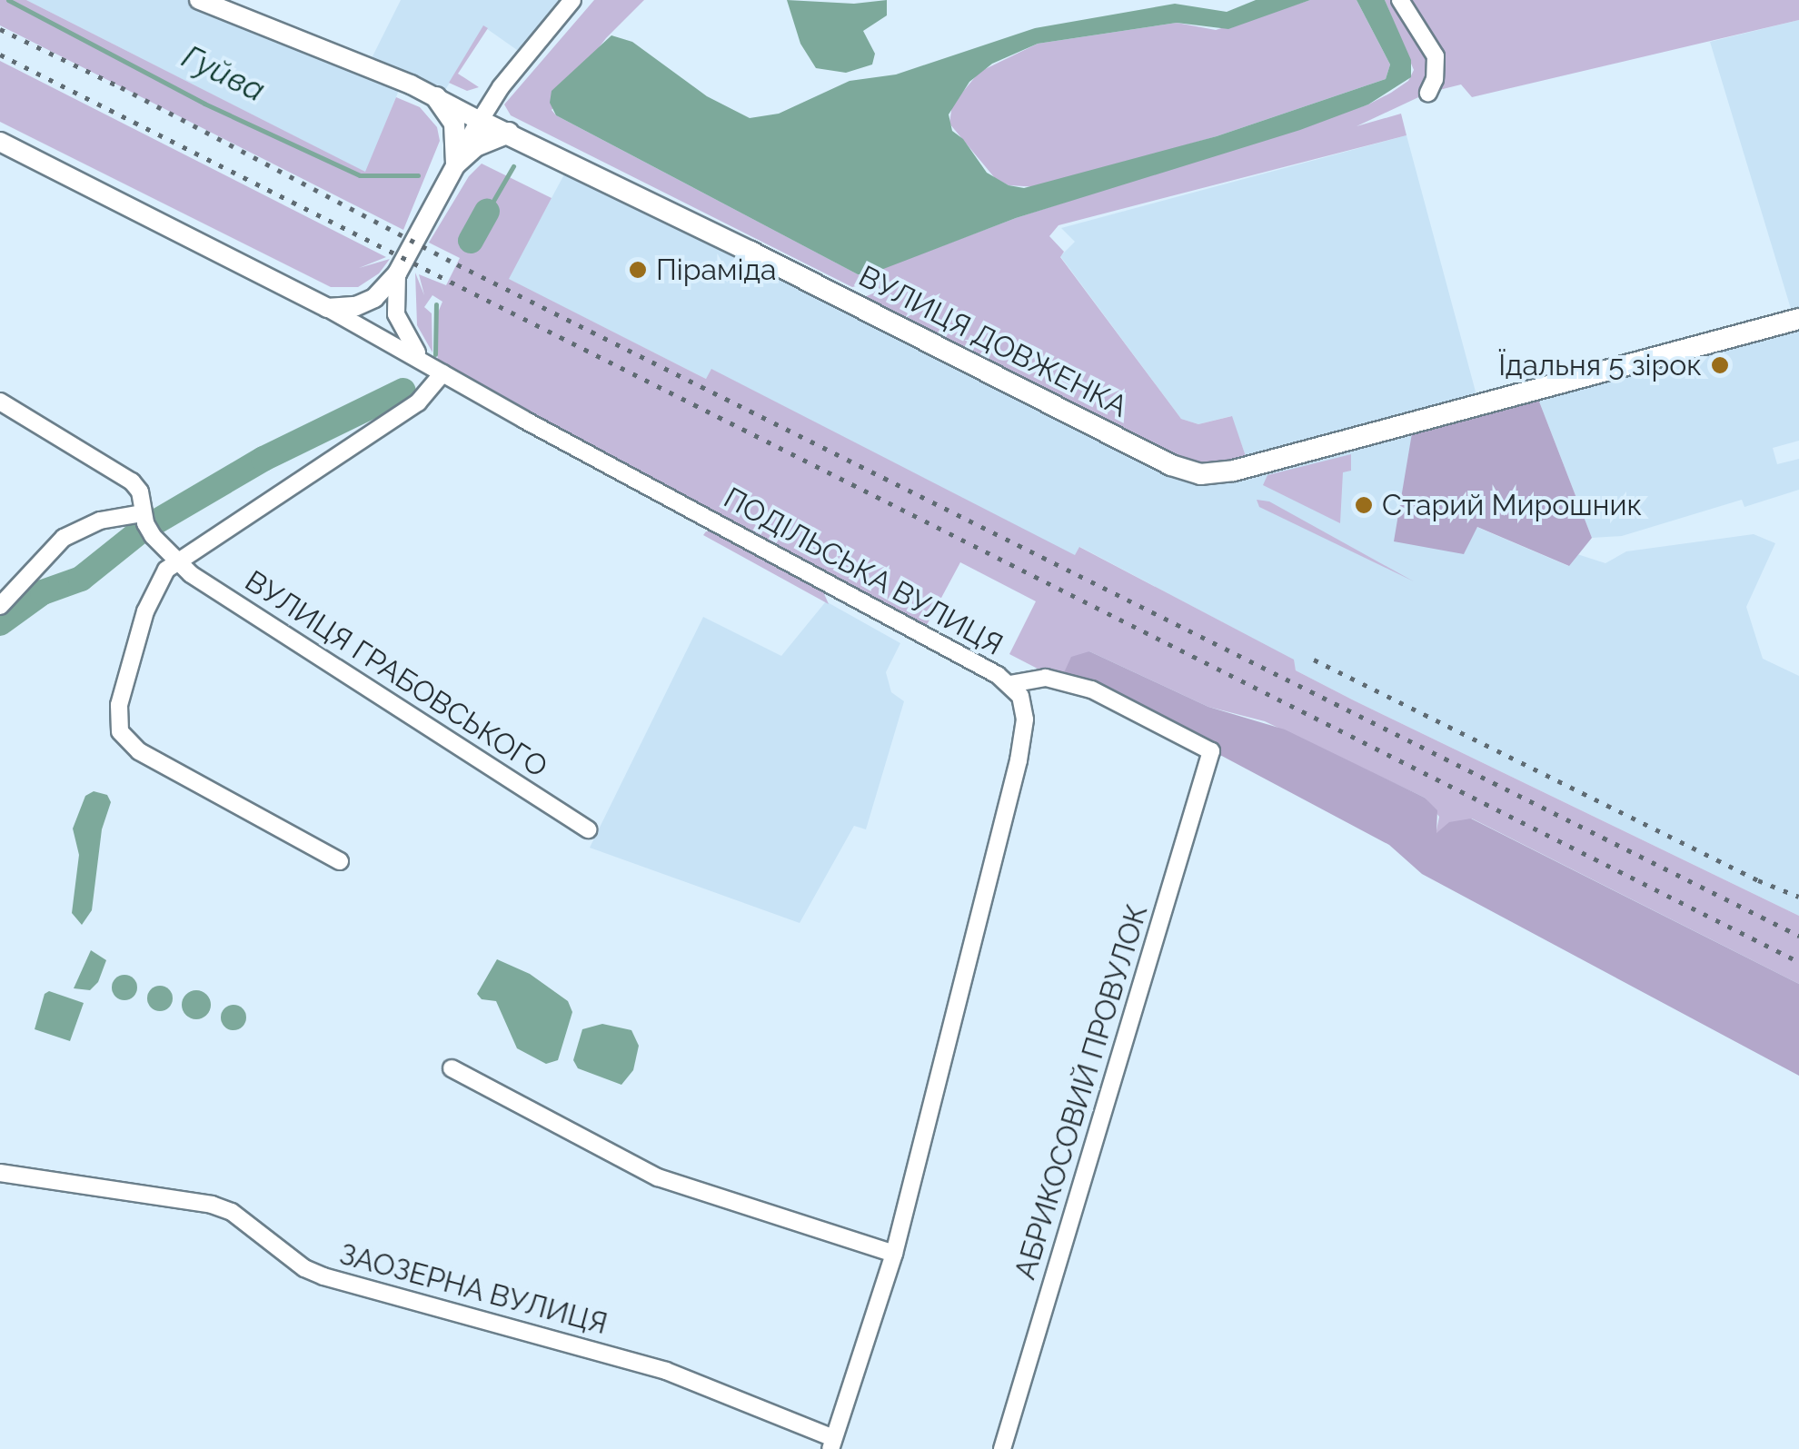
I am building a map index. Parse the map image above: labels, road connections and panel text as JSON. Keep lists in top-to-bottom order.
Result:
{
  "streets": {
    "main road": ["ВУЛИЦЯ ДОВЖЕНКА"],
    "street": [
      "ПОДІЛЬСЬКА ВУЛИЦЯ",
      "ВУЛИЦЯ ГРАБОВСЬКОГО",
      "АБРИКОСОВИЙ ПРОВУЛОК",
      "ЗАОЗЕРНА ВУЛИЦЯ"
    ]
  },
  "crossings": [
    ["ПОДІЛЬСЬКА ВУЛИЦЯ", "АБРИКОСОВИЙ ПРОВУЛОК"],
    ["ПОДІЛЬСЬКА ВУЛИЦЯ", "ЗАОЗЕРНА ВУЛИЦЯ"]
  ],
  "water": ["Гуйва"],
  "places": ["Піраміда", "Їдальня 5 зірок", "Старий Мирошник"]
}
